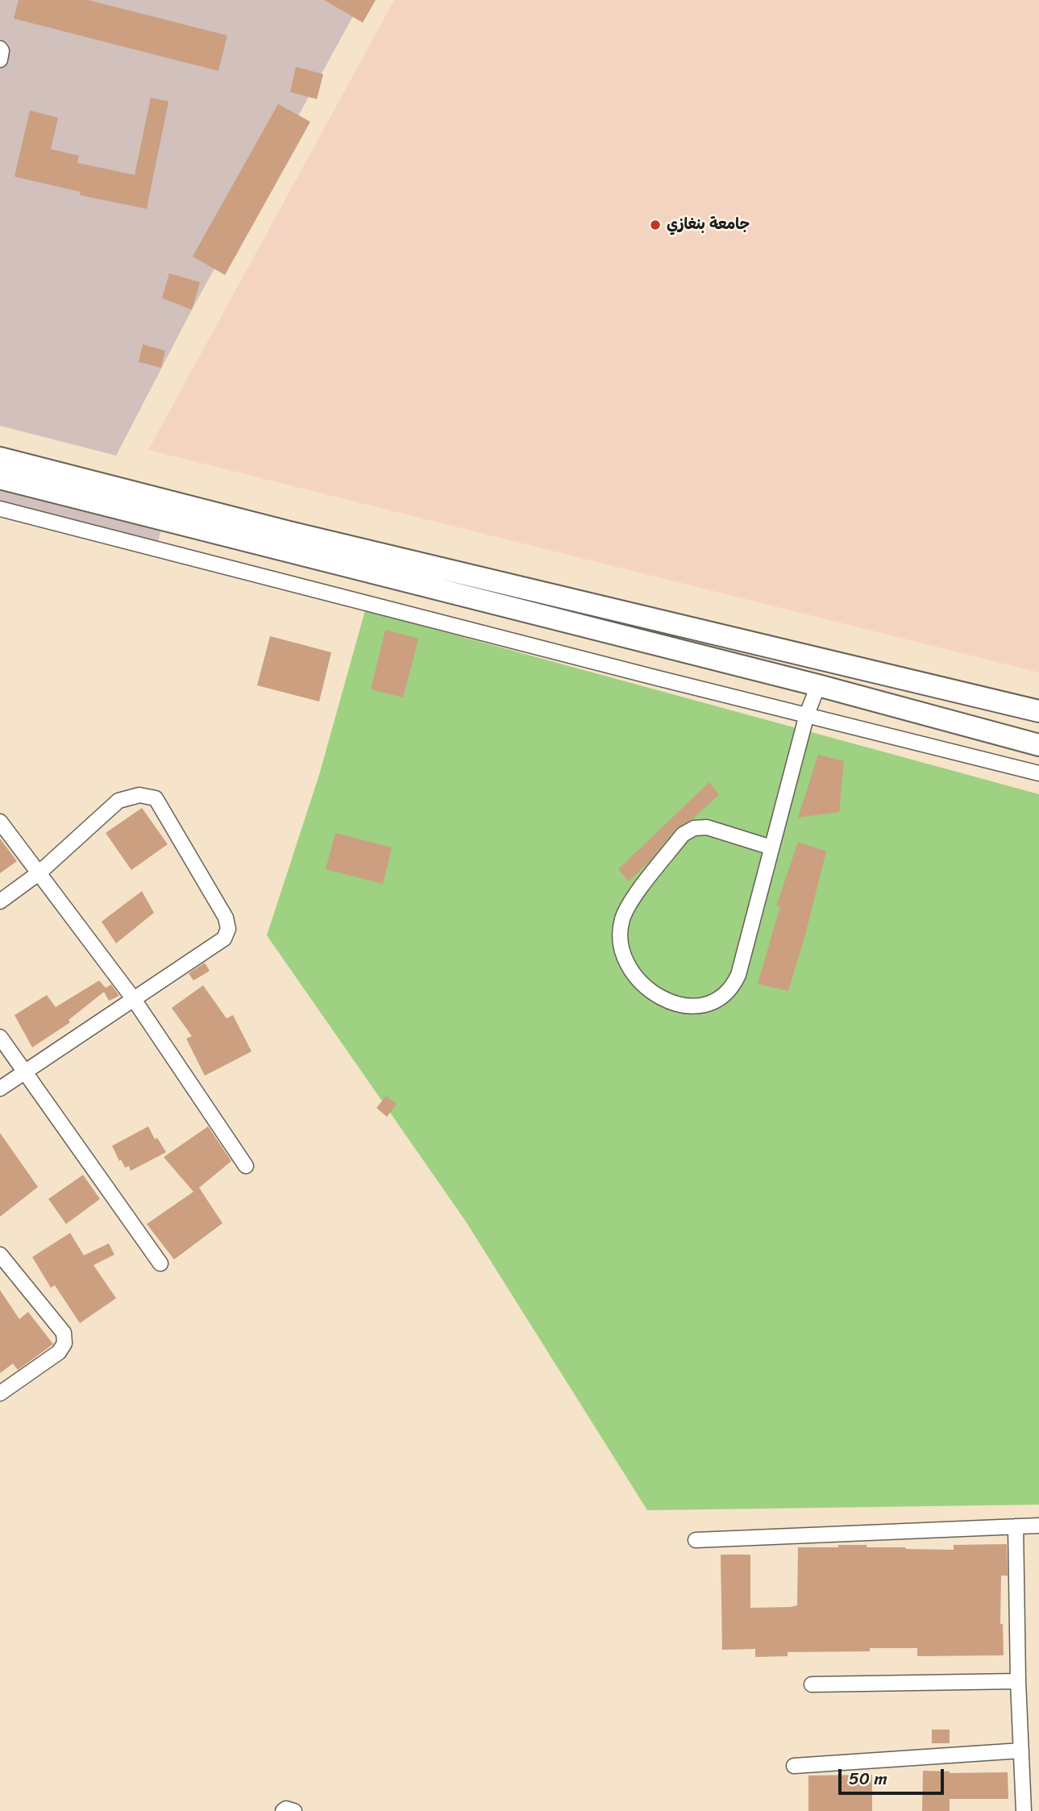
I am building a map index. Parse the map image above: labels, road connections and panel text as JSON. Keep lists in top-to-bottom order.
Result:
{
  "places": ["جامعة بنغازي"],
  "scale_bar": "50 m"
}
